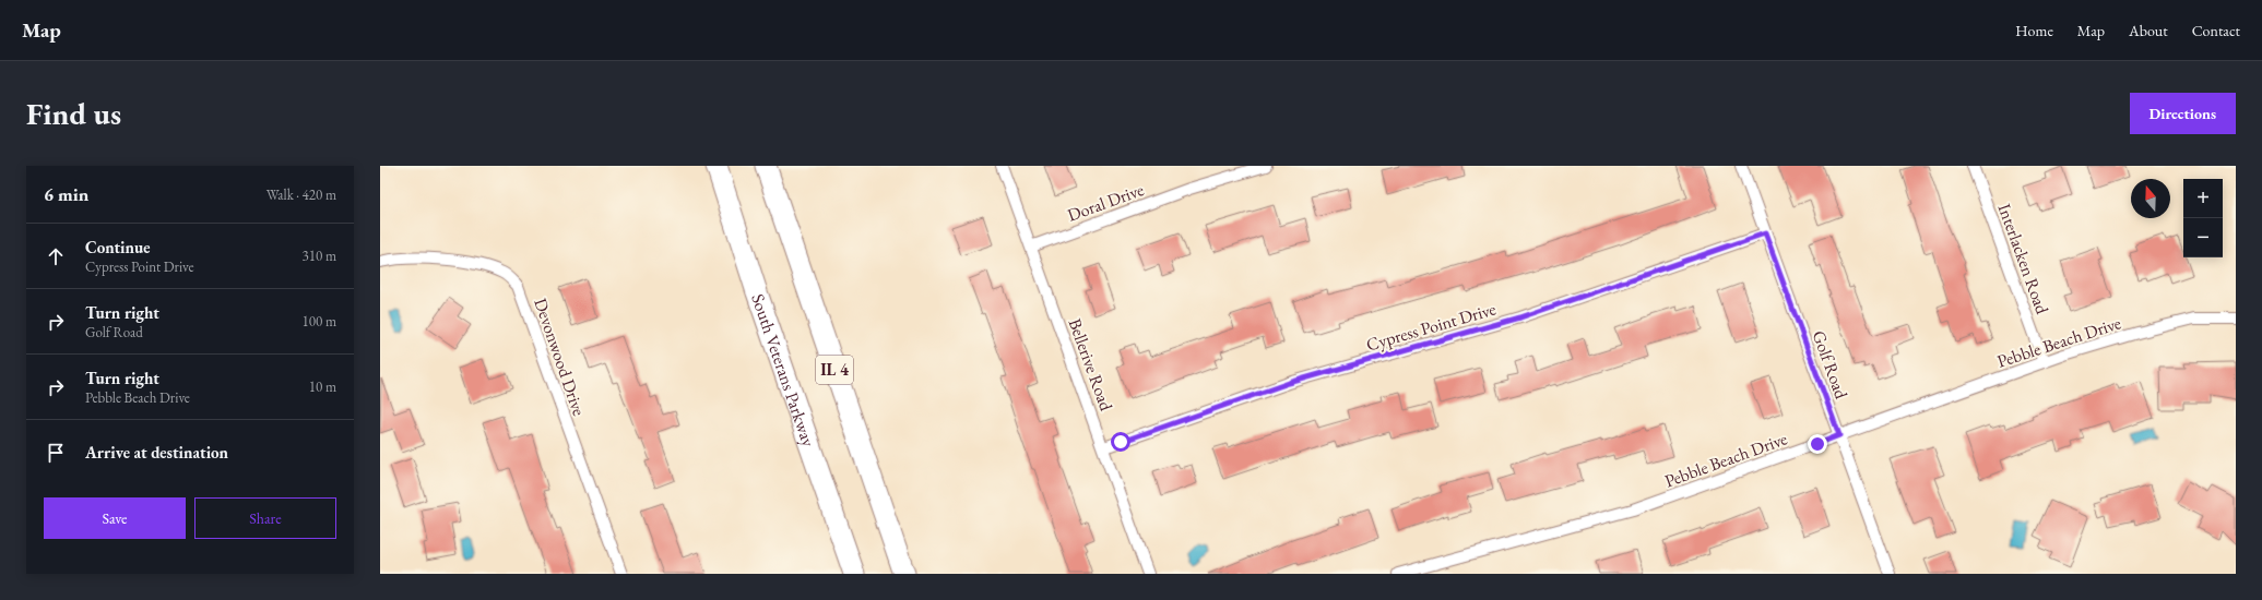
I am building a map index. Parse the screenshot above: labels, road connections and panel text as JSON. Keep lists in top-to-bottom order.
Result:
{
  "streets": {
    "highway": ["IL 4", "South Veterans Parkway"],
    "street": [
      "Doral Drive",
      "Interlacken Road",
      "Cypress Point Drive",
      "Pebble Beach Drive",
      "Devonwood Drive",
      "Bellerive Road",
      "Golf Road"
    ]
  },
  "crossings": [
    ["Doral Drive", "Bellerive Road"],
    ["Interlacken Road", "Pebble Beach Drive"],
    ["Cypress Point Drive", "Bellerive Road"],
    ["Cypress Point Drive", "Golf Road"],
    ["Pebble Beach Drive", "Golf Road"]
  ],
  "north": "top",
  "page": {
    "header": "Map",
    "nav": [
      "Home",
      "Map",
      "About",
      "Contact"
    ],
    "buttons": [
      "Directions",
      ["Save", "Share"]
    ],
    "title": "Find us",
    "heading": ["6 min", "Walk · 420 m"],
    "map_buttons": ["+", "−"],
    "list": [
      ["Continue", "Cypress Point Drive", "310 m"],
      ["Turn right", "Golf Road", "100 m"],
      ["Turn right", "Pebble Beach Drive", "10 m"],
      "Arrive at destination"
    ]
  }
}
